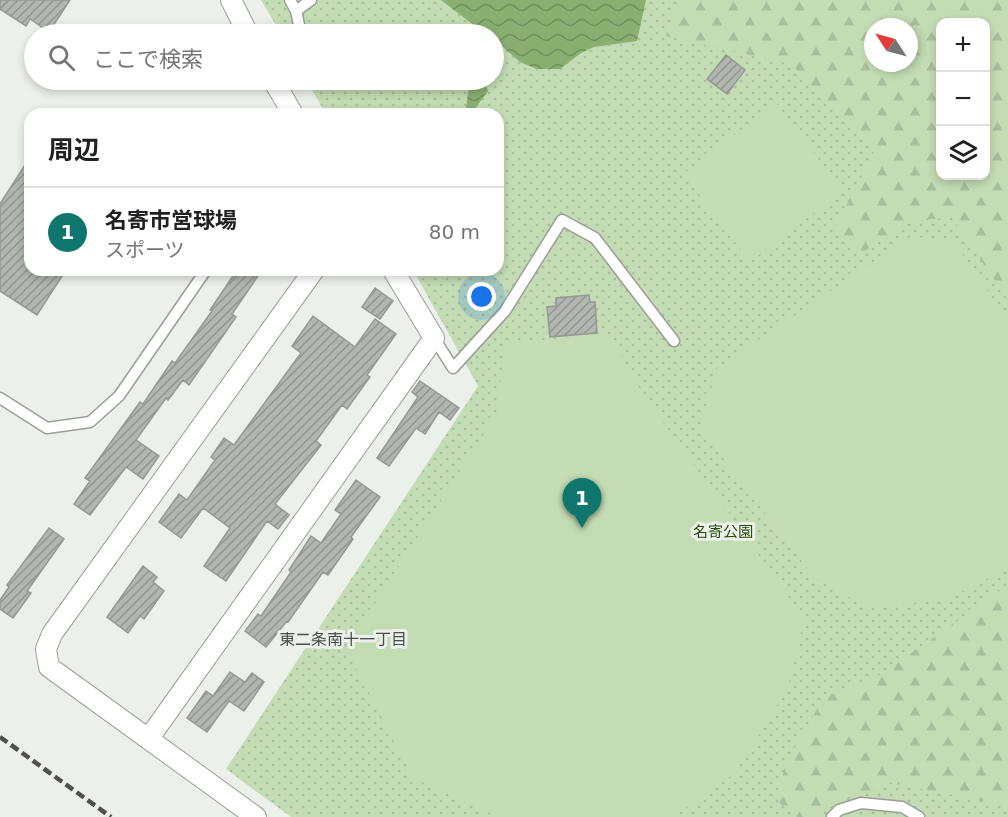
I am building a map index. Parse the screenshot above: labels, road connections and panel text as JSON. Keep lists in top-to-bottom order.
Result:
{
  "districts": ["東二条南十一丁目"],
  "parks": ["名寄公園"],
  "north": "top left",
  "page": {
    "map_buttons": ["+", "−"],
    "search": "ここで検索",
    "heading": "周辺",
    "list": [
      {
        "mark": "1",
        "name": "名寄市営球場",
        "note": "スポーツ",
        "value": "80 m"
      }
    ],
    "pins": "1"
  }
}
